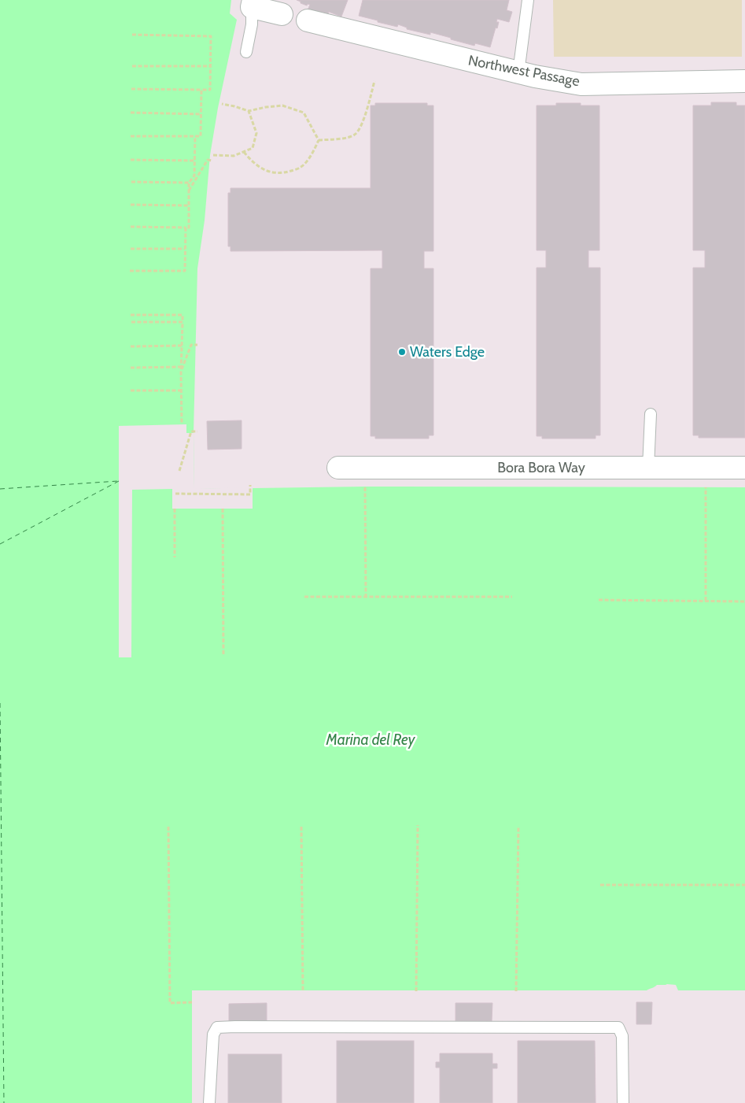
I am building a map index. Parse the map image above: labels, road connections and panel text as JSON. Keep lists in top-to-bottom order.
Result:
{
  "streets": {
    "street": ["Northwest Passage", "Bora Bora Way"]
  },
  "water": ["Marina del Rey"],
  "places": ["Waters Edge"]
}
